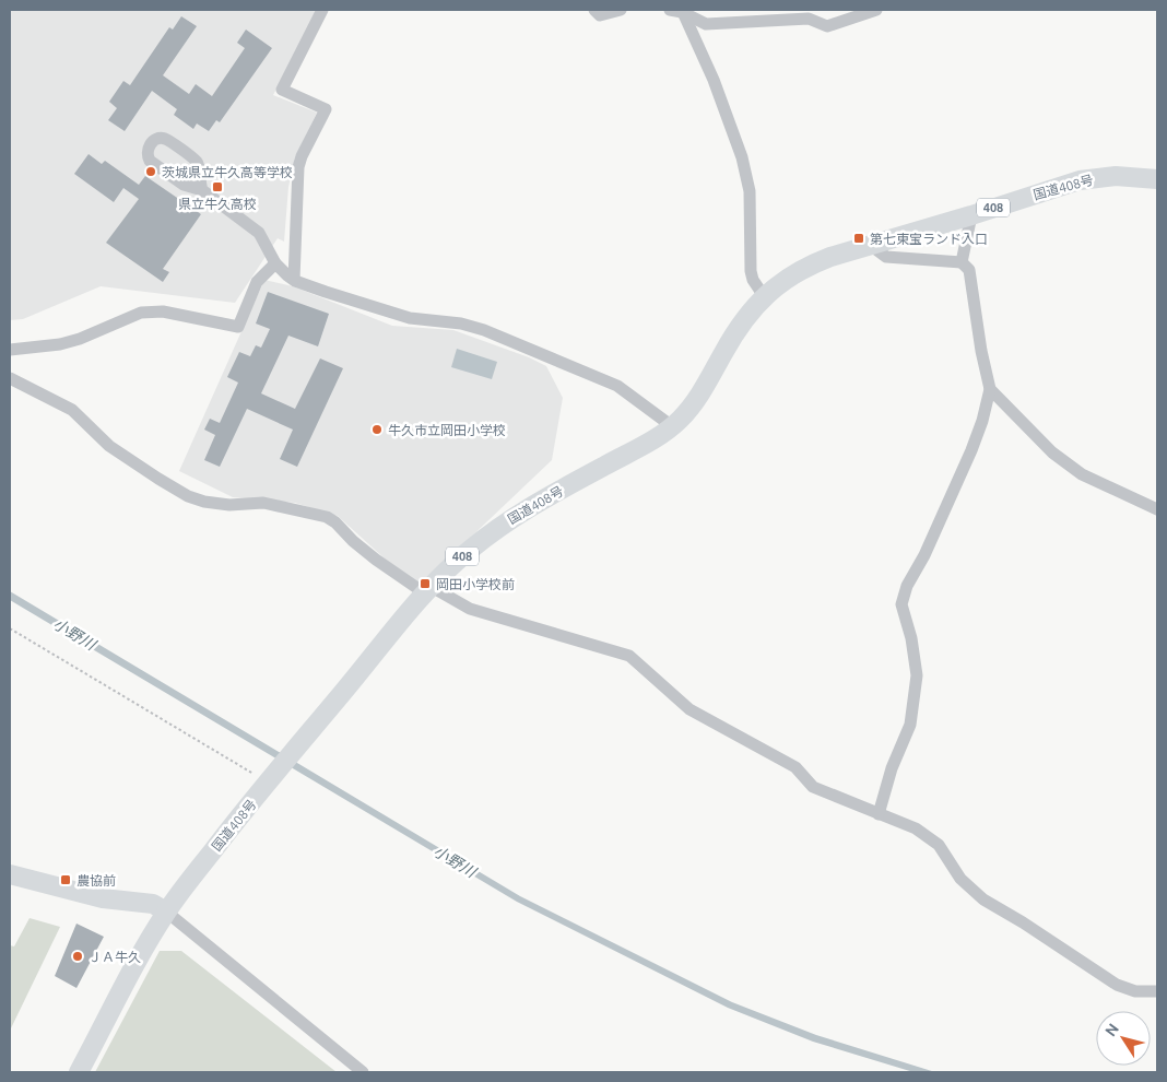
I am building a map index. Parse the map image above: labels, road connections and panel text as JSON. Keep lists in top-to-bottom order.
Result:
{
  "streets": {
    "highway": ["国道408号", "408"]
  },
  "water": ["小野川"],
  "places": {
    "other": ["茨城県立牛久高等学校", "牛久市立岡田小学校", "ＪＡ牛久"],
    "transit": [
      "県立牛久高校",
      "第七東宝ランド入口",
      "岡田小学校前",
      "農協前"
    ]
  },
  "north": "top left"
}
